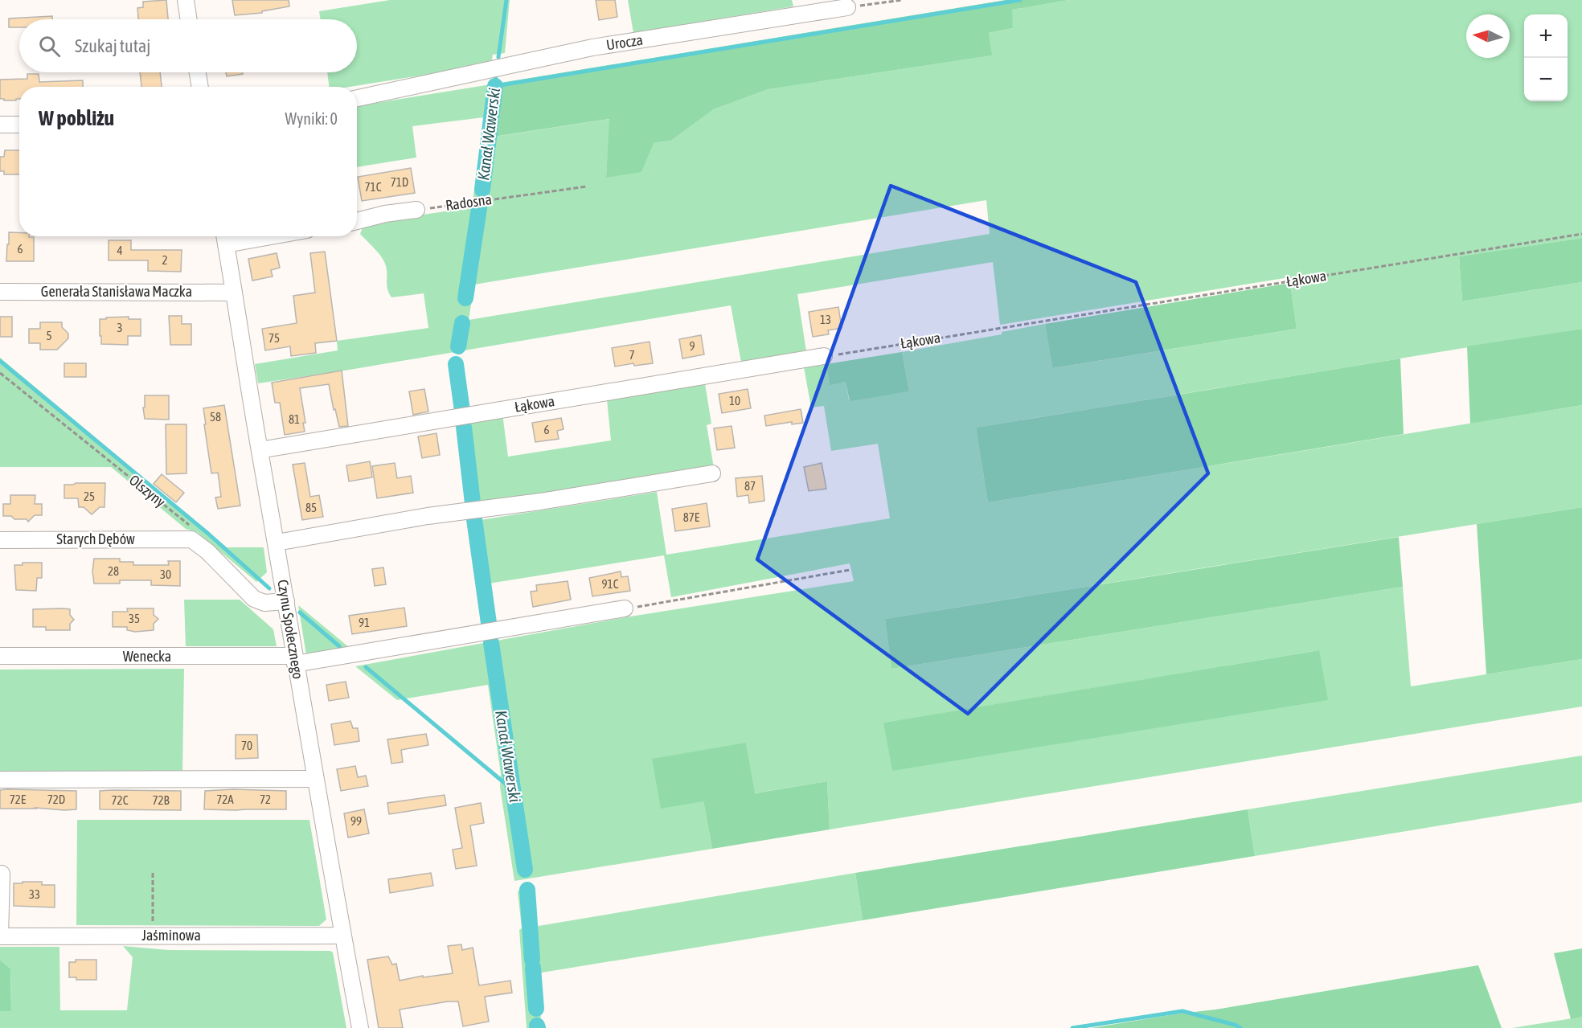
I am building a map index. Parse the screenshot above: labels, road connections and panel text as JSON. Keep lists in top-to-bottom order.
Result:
{
  "streets": {
    "street": [
      "Urocza",
      "Łąkowa",
      "Generała Stanisława Maczka",
      "Starych Dębów",
      "Czynu Społecznego",
      "Wenecka",
      "Jaśminowa"
    ],
    "path": ["Radosna", "Olszyny"]
  },
  "crossings": [
    ["Łąkowa", "Czynu Społecznego"],
    ["Generała Stanisława Maczka", "Czynu Społecznego"],
    ["Olszyny", "Starych Dębów"],
    ["Czynu Społecznego", "Wenecka"],
    ["Czynu Społecznego", "Jaśminowa"]
  ],
  "water": ["Kanał Wawerski"],
  "house_numbers": [
    "71D",
    "71C",
    "6",
    "4",
    "2",
    "13",
    "3",
    "5",
    "75",
    "9",
    "7",
    "10",
    "58",
    "81",
    "6",
    "87",
    "25",
    "85",
    "87E",
    "28",
    "30",
    "91C",
    "35",
    "91",
    "70",
    "72E",
    "72D",
    "72A",
    "72",
    "72C",
    "72B",
    "99",
    "33"
  ],
  "north": "left",
  "page": {
    "map_buttons": ["+", "−"],
    "search": "Szukaj tutaj",
    "heading": ["W pobliżu", "Wyniki: 0"]
  }
}
